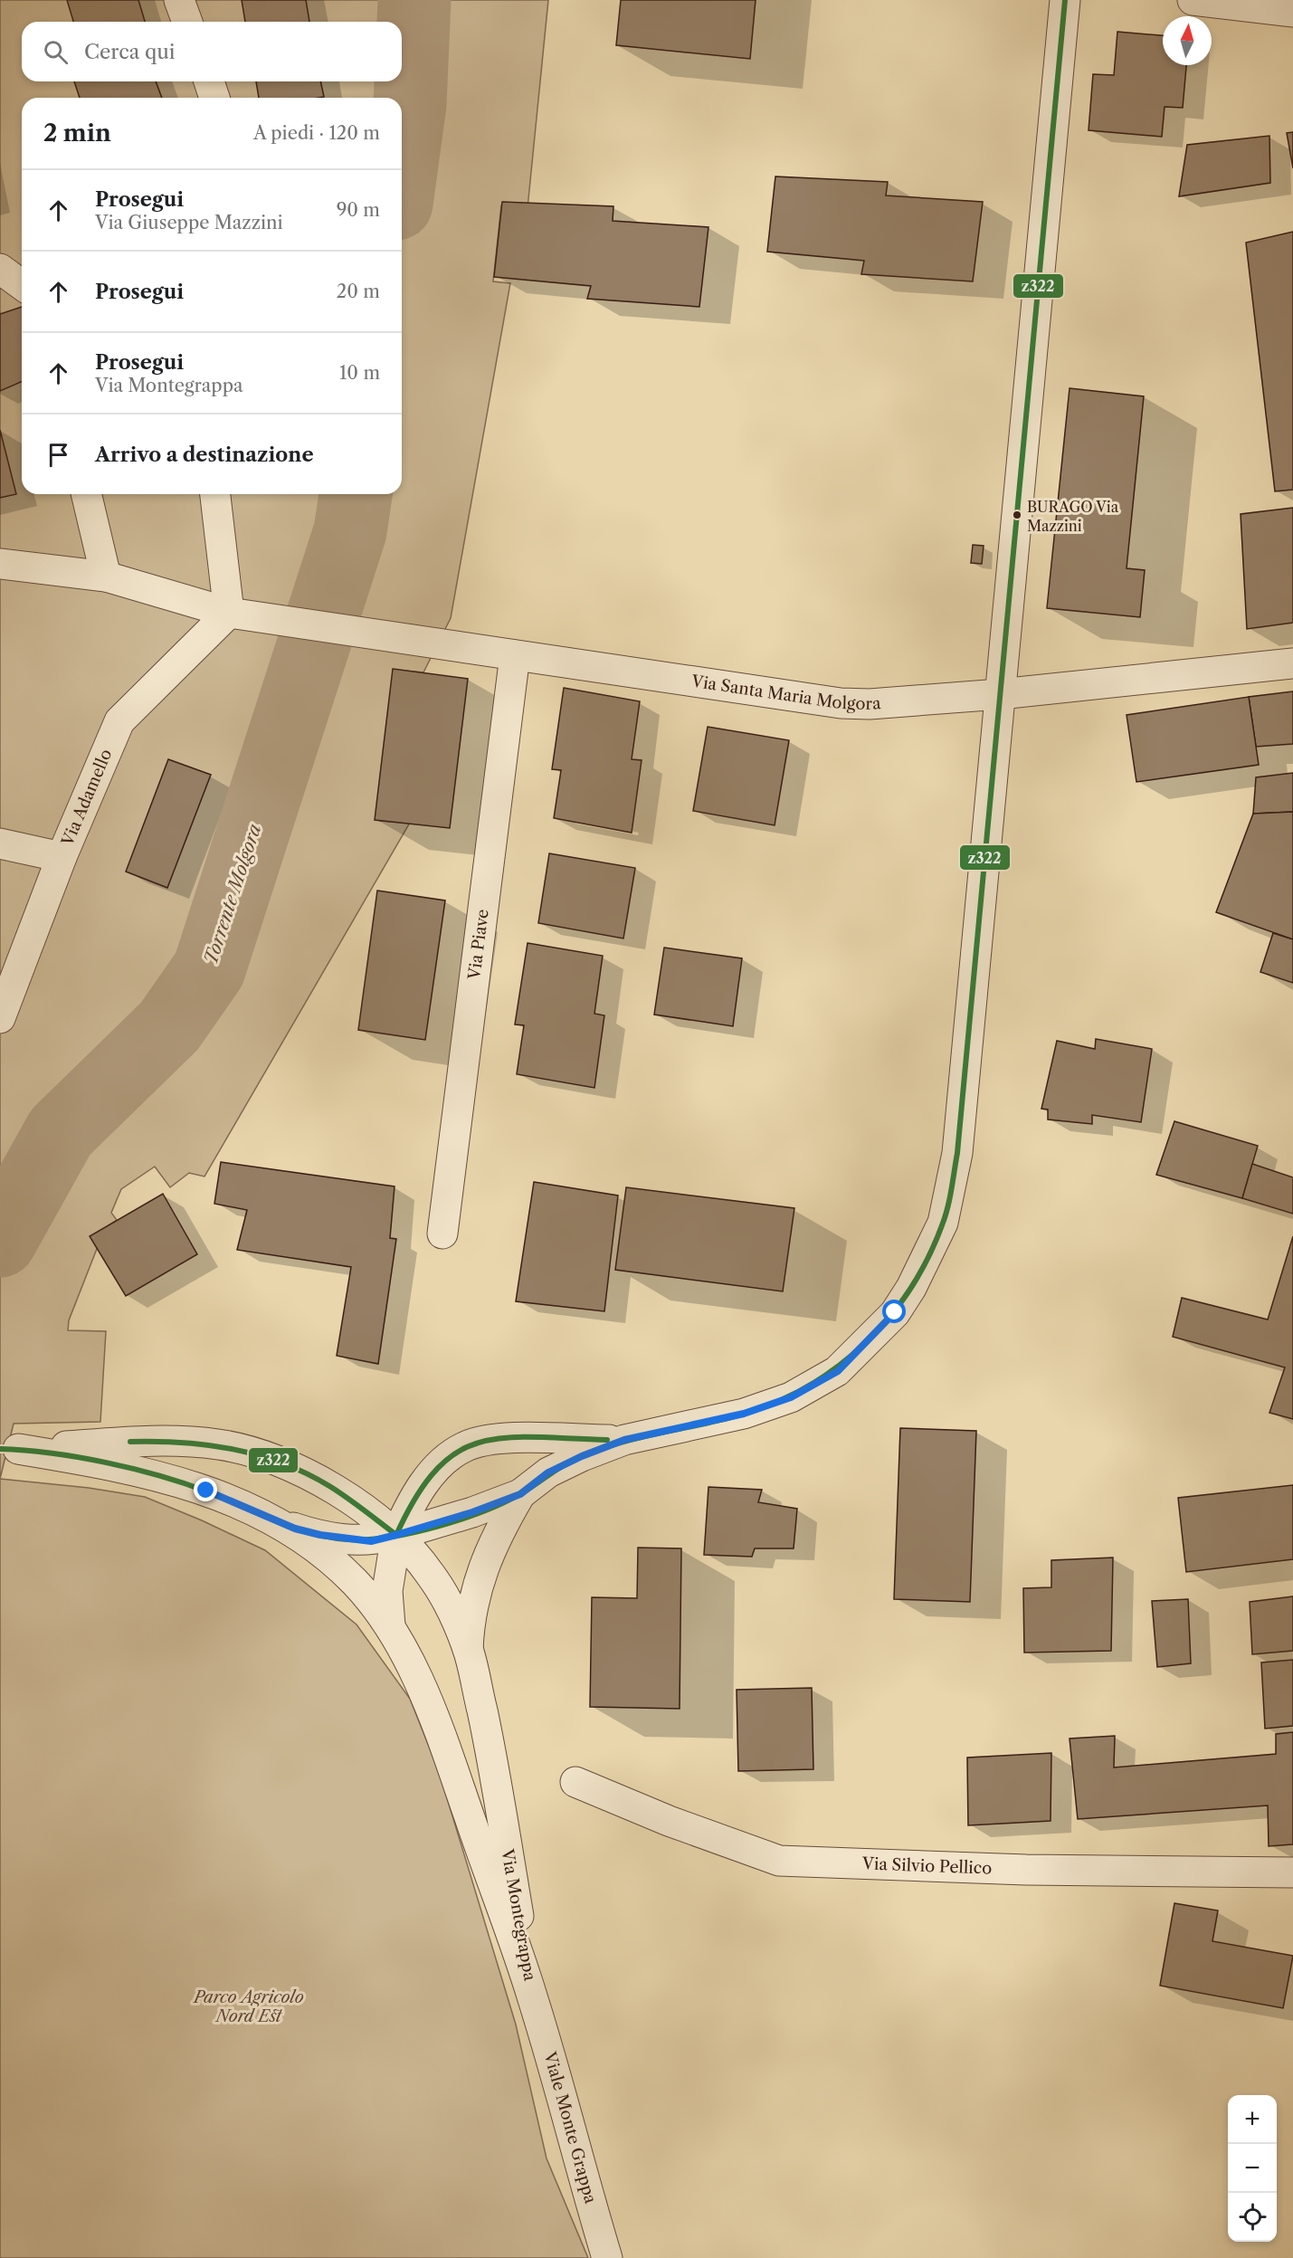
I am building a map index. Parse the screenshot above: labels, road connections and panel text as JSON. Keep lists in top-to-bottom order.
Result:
{
  "streets": {
    "street": [
      "Via Santa Maria Molgora",
      "Via Adamello",
      "Via Piave",
      "Via Silvio Pellico",
      "Via Montegrappa",
      "Viale Monte Grappa"
    ]
  },
  "crossings": [
    ["Via Santa Maria Molgora", "Via Adamello"],
    ["Via Santa Maria Molgora", "Via Piave"],
    ["Via Montegrappa", "Viale Monte Grappa"]
  ],
  "water": ["Torrente Molgora"],
  "parks": ["Parco Agricolo Nord Est"],
  "places": ["BURAGO Via Mazzini"],
  "lines": ["transit line z322"],
  "north": "top",
  "page": {
    "search": "Cerca qui",
    "heading": ["2 min", "A piedi · 120 m"],
    "list": [
      ["Prosegui", "Via Giuseppe Mazzini", "90 m"],
      ["Prosegui", "20 m"],
      ["Prosegui", "Via Montegrappa", "10 m"],
      "Arrivo a destinazione"
    ],
    "map_buttons": ["+", "−"]
  }
}
